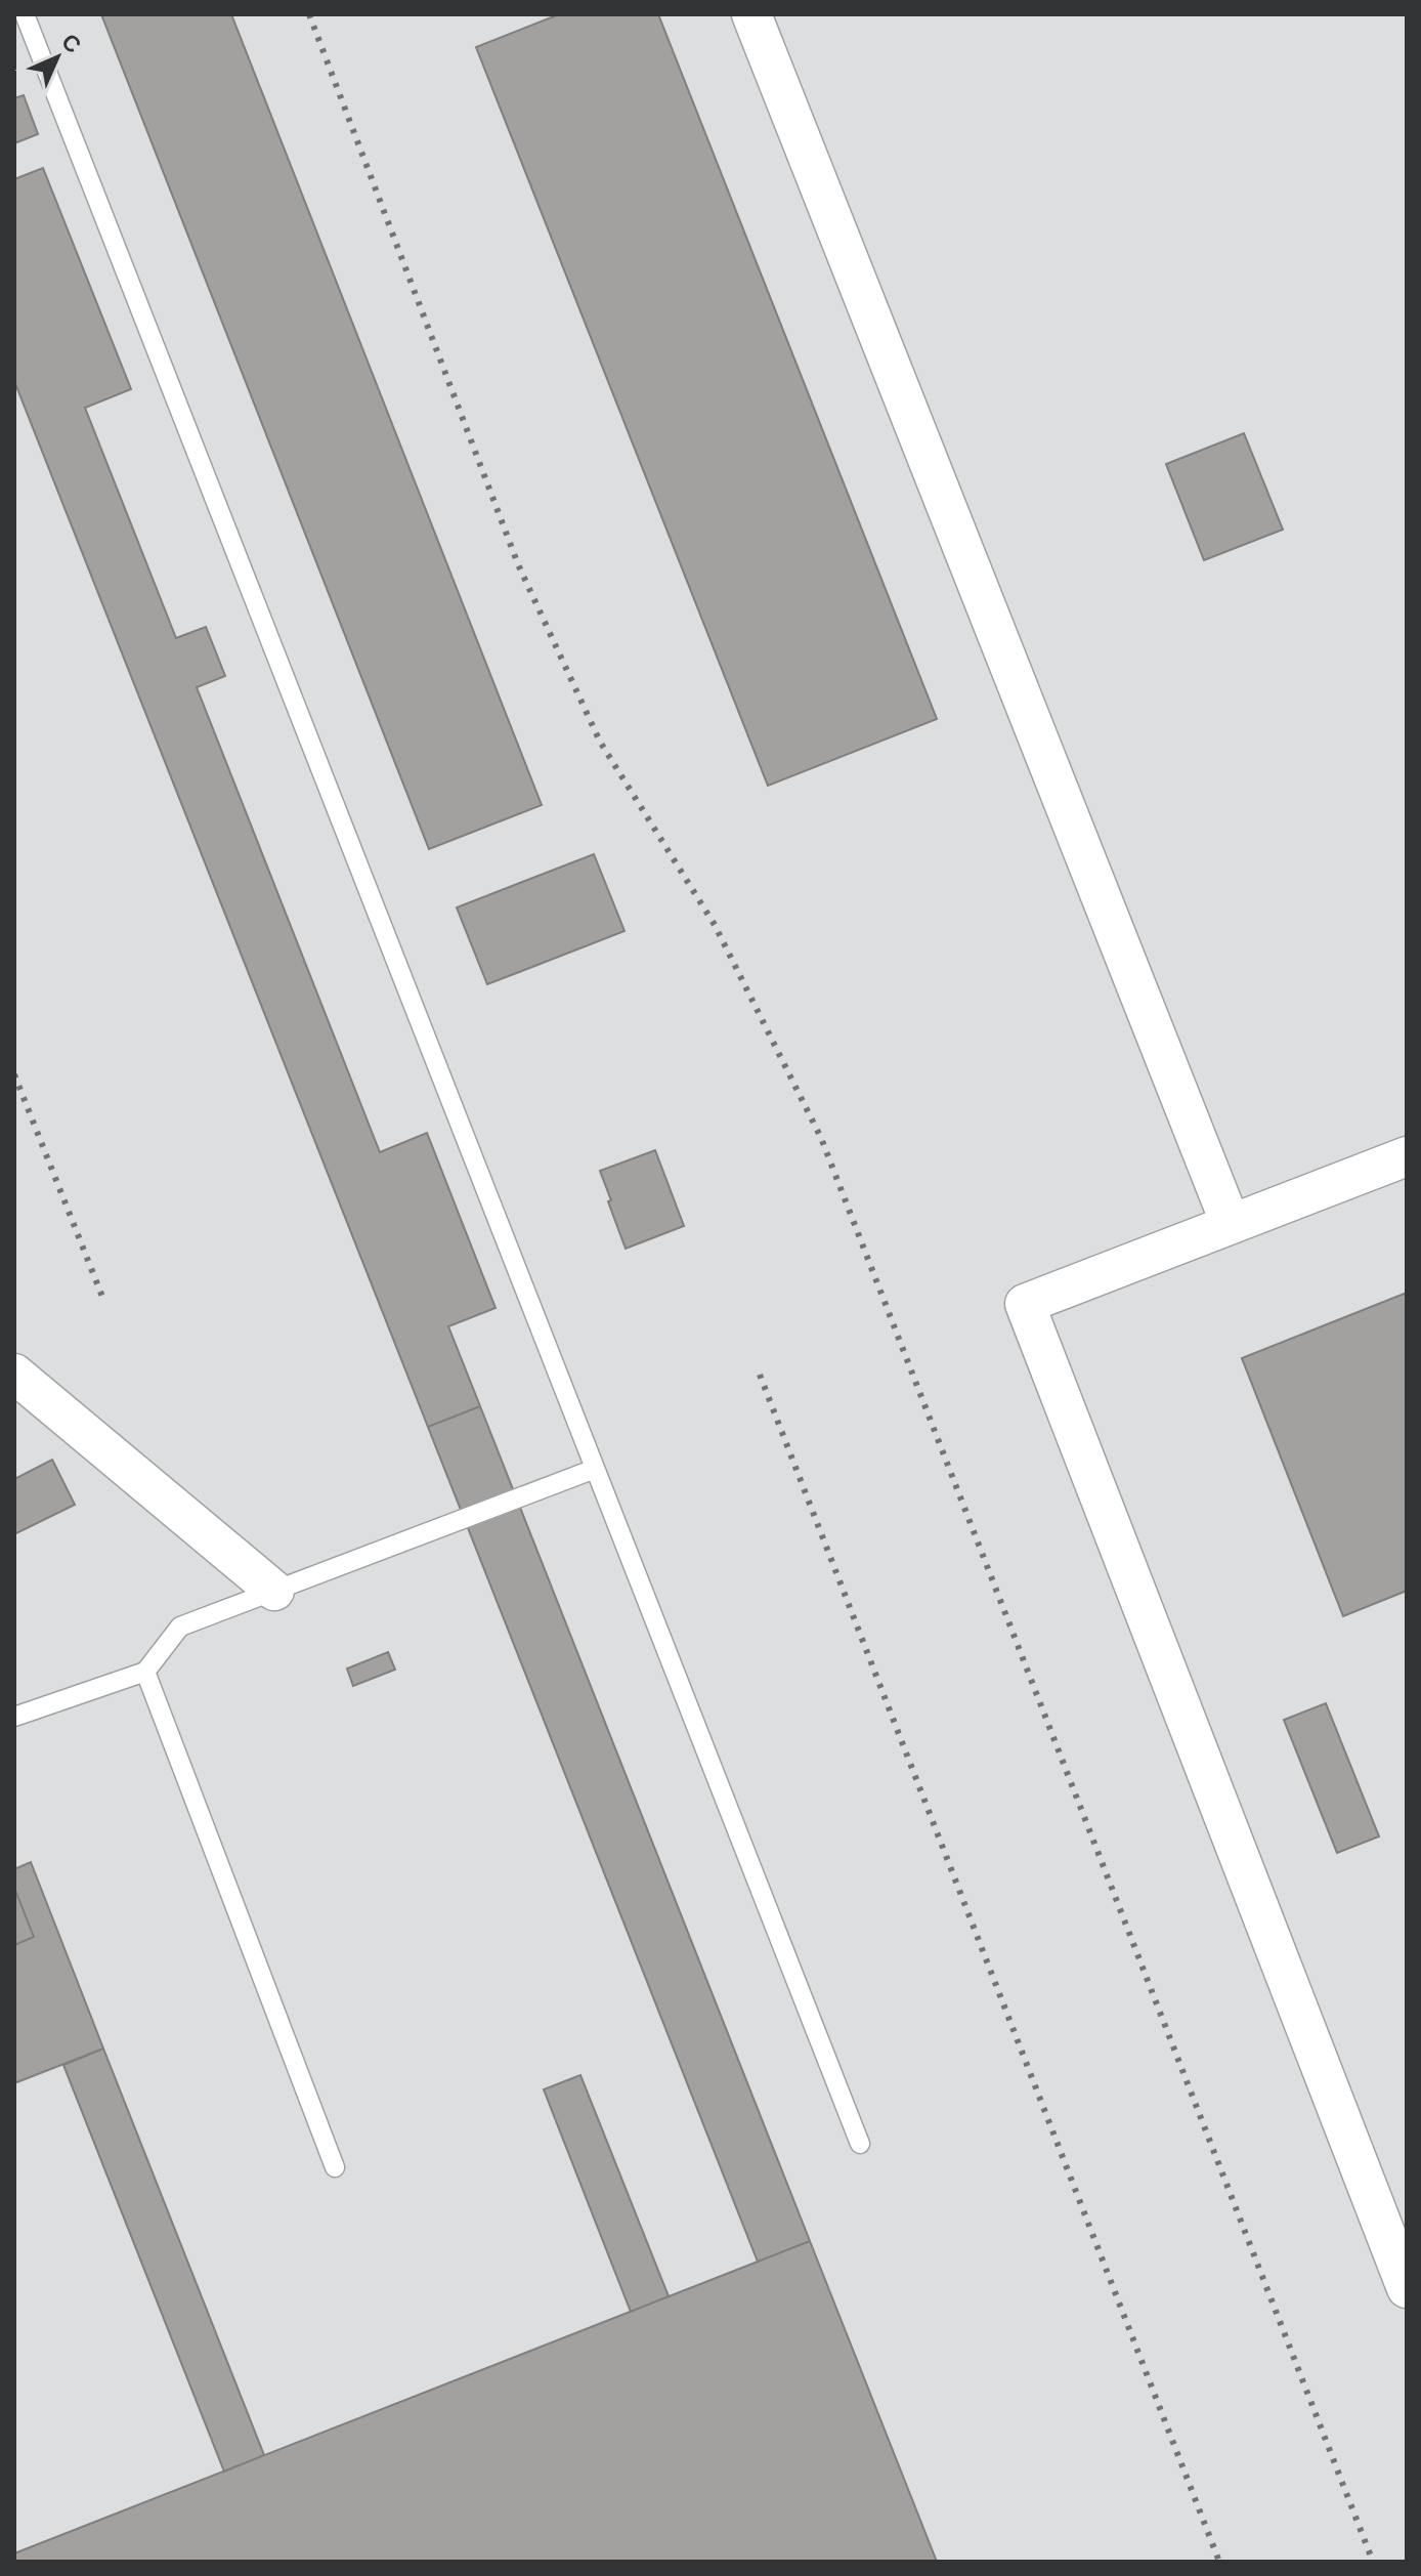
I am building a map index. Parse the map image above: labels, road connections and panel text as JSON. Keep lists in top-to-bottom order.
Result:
{
  "north": "top right"
}
